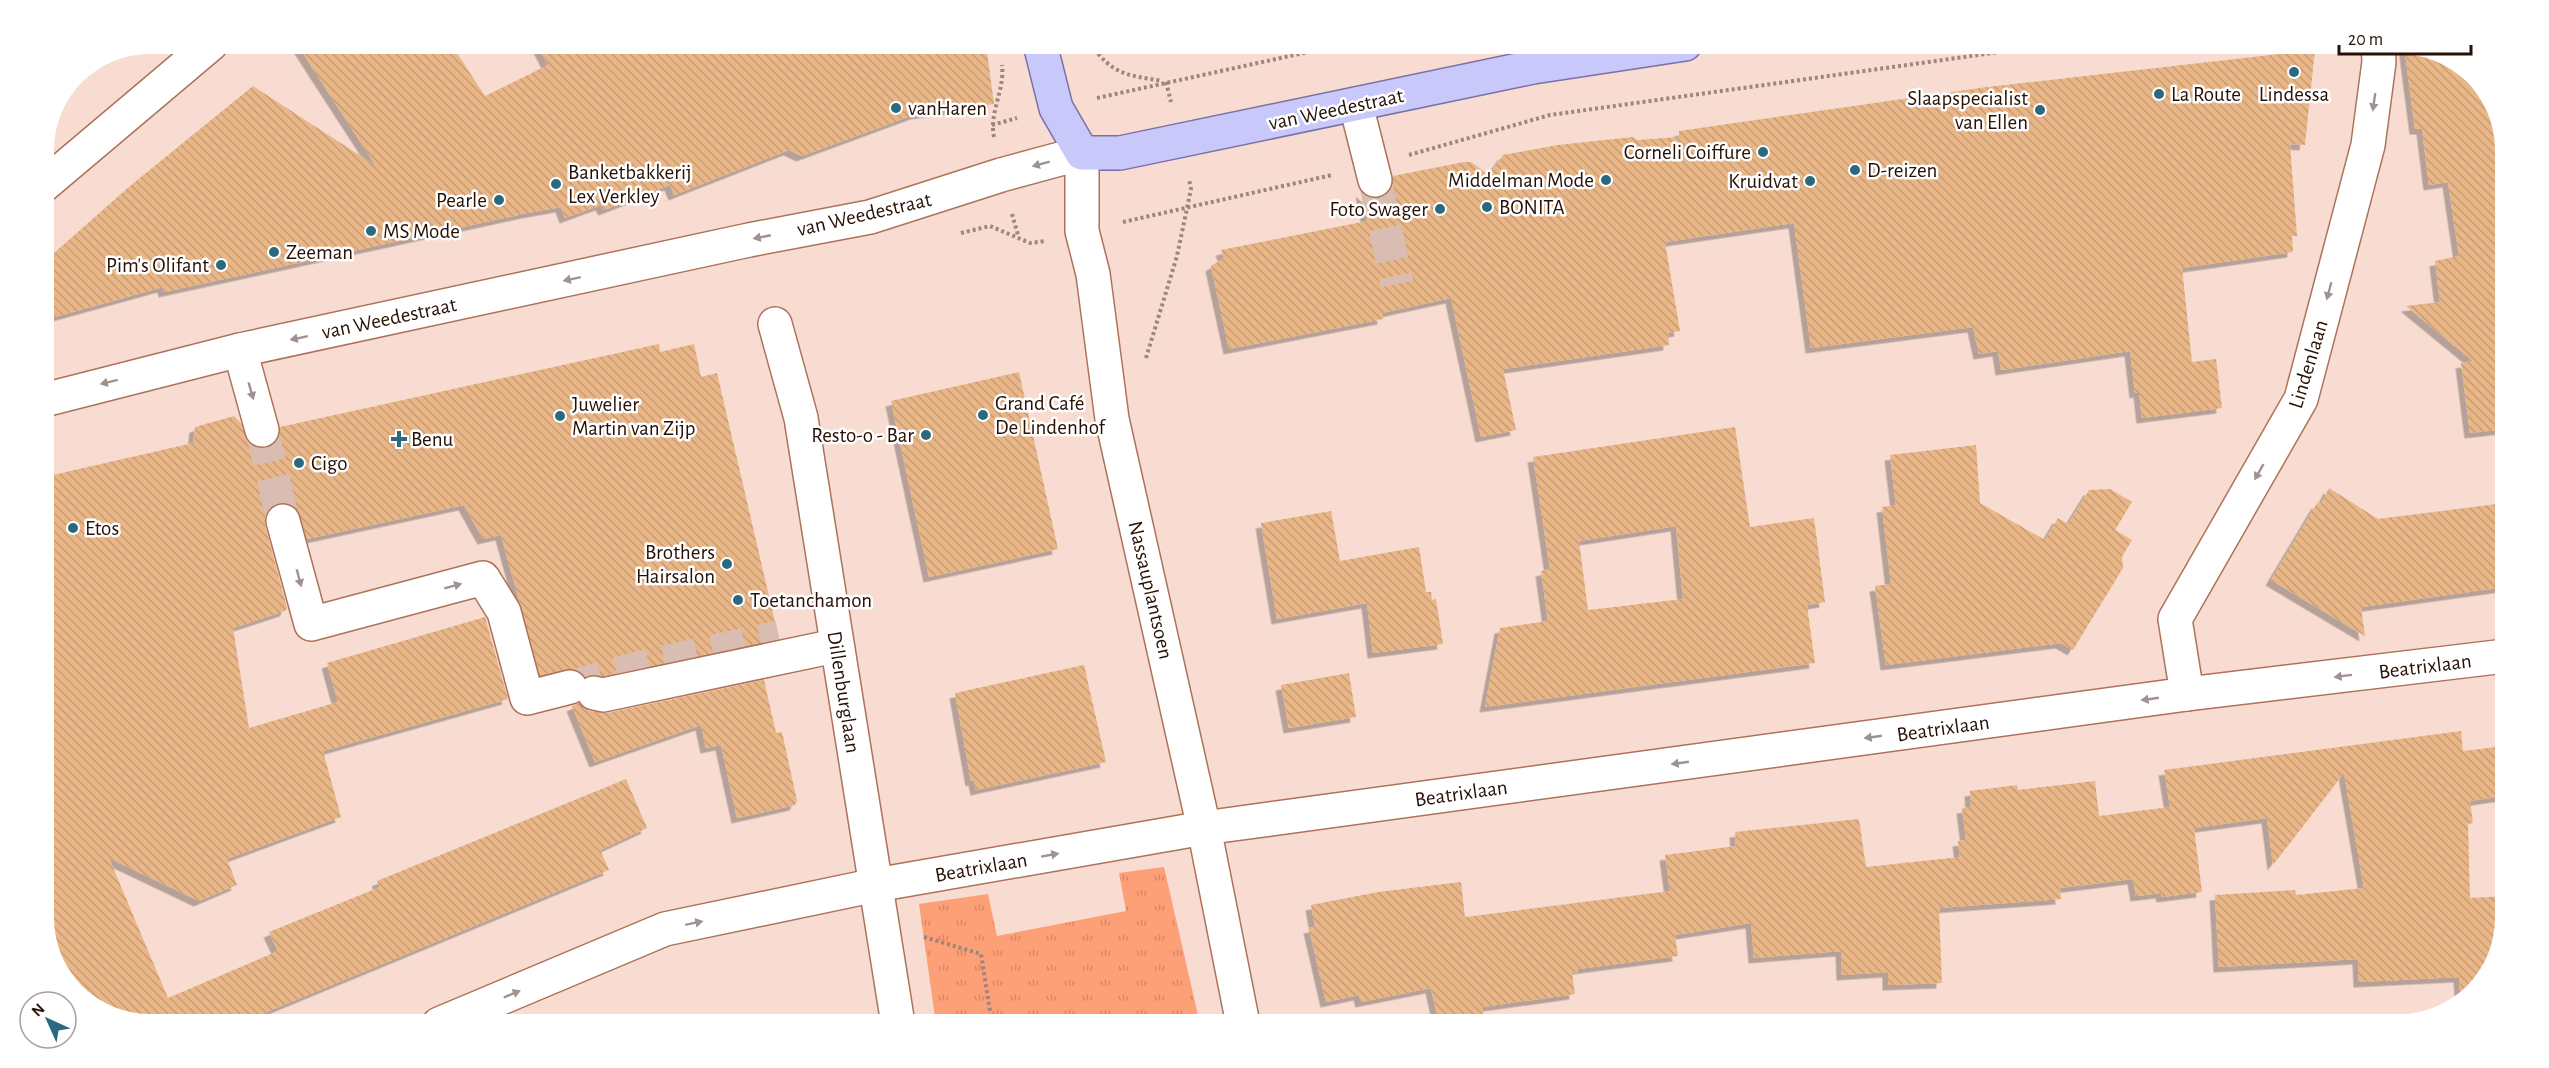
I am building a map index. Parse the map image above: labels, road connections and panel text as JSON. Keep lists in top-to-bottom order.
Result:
{
  "streets": {
    "main road": ["van Weedestraat"],
    "street": [
      "Lindenlaan",
      "Nassauplantsoen",
      "Beatrixlaan",
      "Dillenburglaan"
    ]
  },
  "crossings": [
    ["van Weedestraat", "Nassauplantsoen"],
    ["Lindenlaan", "Beatrixlaan"],
    ["Nassauplantsoen", "Beatrixlaan"],
    ["Beatrixlaan", "Dillenburglaan"]
  ],
  "one_way": ["van Weedestraat", "Lindenlaan"],
  "places": {
    "other": [
      "Lindessa",
      "La Route",
      "vanHaren",
      "Slaapspecialist van Ellen",
      "Corneli Coiffure",
      "D-reizen",
      "Middelman Mode",
      "Kruidvat",
      "Banketbakkerij Lex Verkley",
      "Pearle",
      "BONITA",
      "Foto Swager",
      "MS Mode",
      "Zeeman",
      "Pim's Olifant",
      "Grand Café De Lindenhof",
      "Juwelier Martin van Zijp",
      "Resto-o - Bar",
      "Cigo",
      "Etos",
      "Brothers Hairsalon",
      "Toetanchamon"
    ],
    "health": ["Benu"]
  },
  "scale_bar": "20 m",
  "north": "top left"
}
